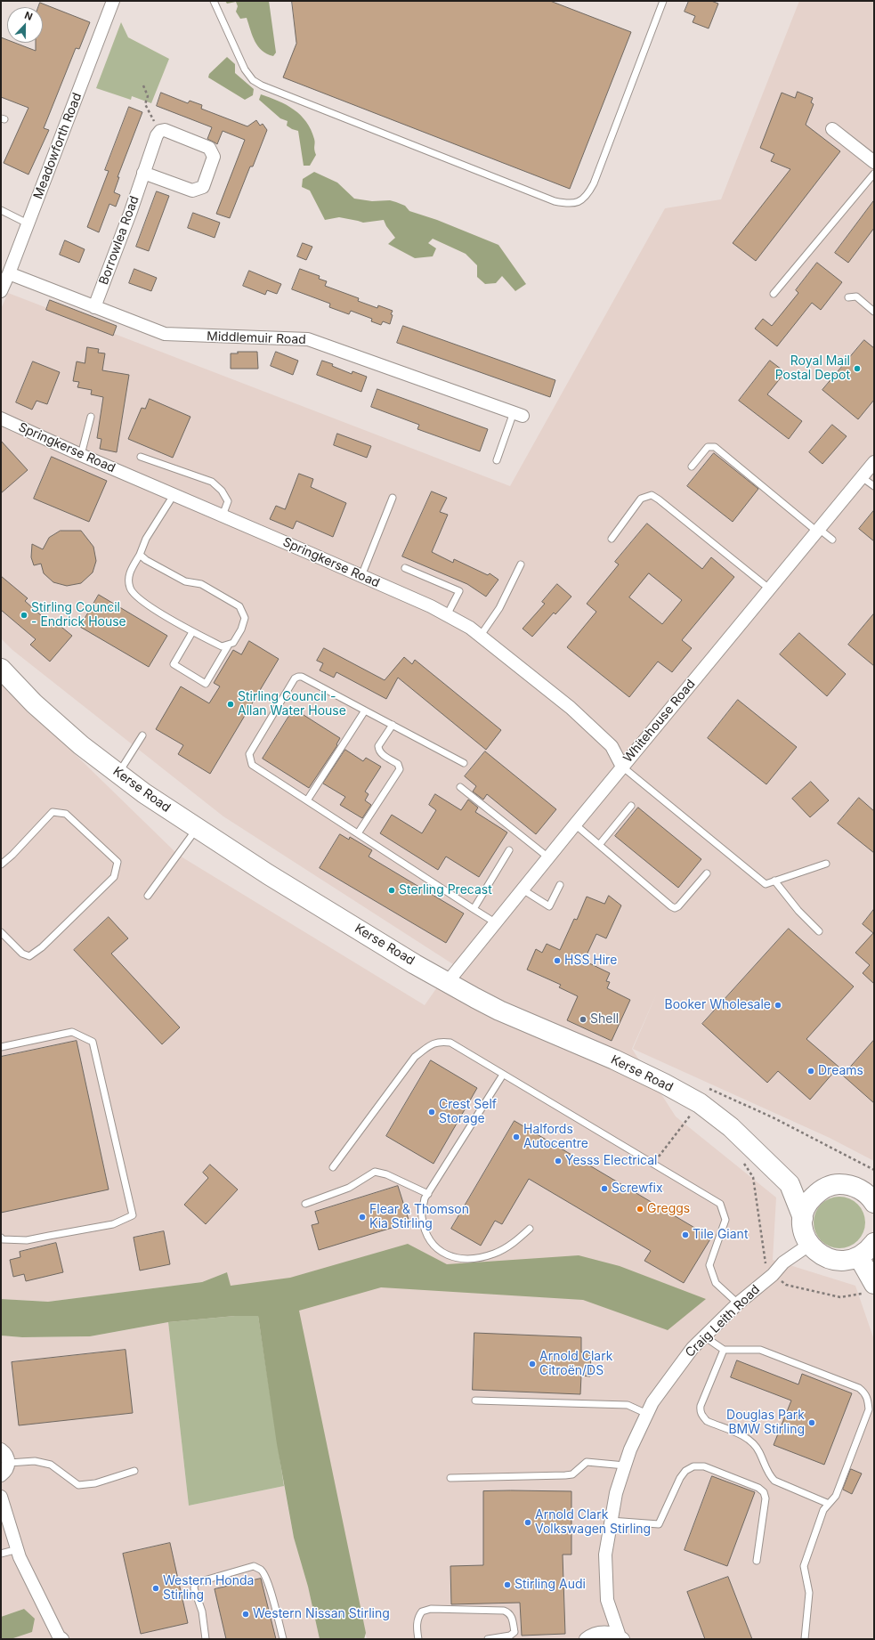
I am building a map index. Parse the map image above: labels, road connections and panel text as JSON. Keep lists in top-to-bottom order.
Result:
{
  "streets": {
    "main road": ["Kerse Road"],
    "street": [
      "Meadowforth Road",
      "Borrowlea Road",
      "Middlemuir Road",
      "Springkerse Road",
      "Whitehouse Road",
      "Craig Leith Road"
    ]
  },
  "crossings": [
    ["Meadowforth Road", "Middlemuir Road"],
    ["Borrowlea Road", "Middlemuir Road"],
    ["Springkerse Road", "Whitehouse Road"],
    ["Whitehouse Road", "Kerse Road"]
  ],
  "places": [
    "Royal Mail Postal Depot",
    "Stirling Council - Endrick House",
    "Stirling Council - Allan Water House",
    "Sterling Precast",
    "HSS Hire",
    "Booker Wholesale",
    "Shell",
    "Dreams",
    "Crest Self Storage",
    "Halfords Autocentre",
    "Yesss Electrical",
    "Screwfix",
    "Greggs",
    "Flear & Thomson Kia Stirling",
    "Tile Giant",
    "Arnold Clark Citroën/DS",
    "Douglas Park BMW Stirling",
    "Arnold Clark Volkswagen Stirling",
    "Stirling Audi",
    "Western Honda Stirling",
    "Western Nissan Stirling"
  ],
  "north": "top"
}
